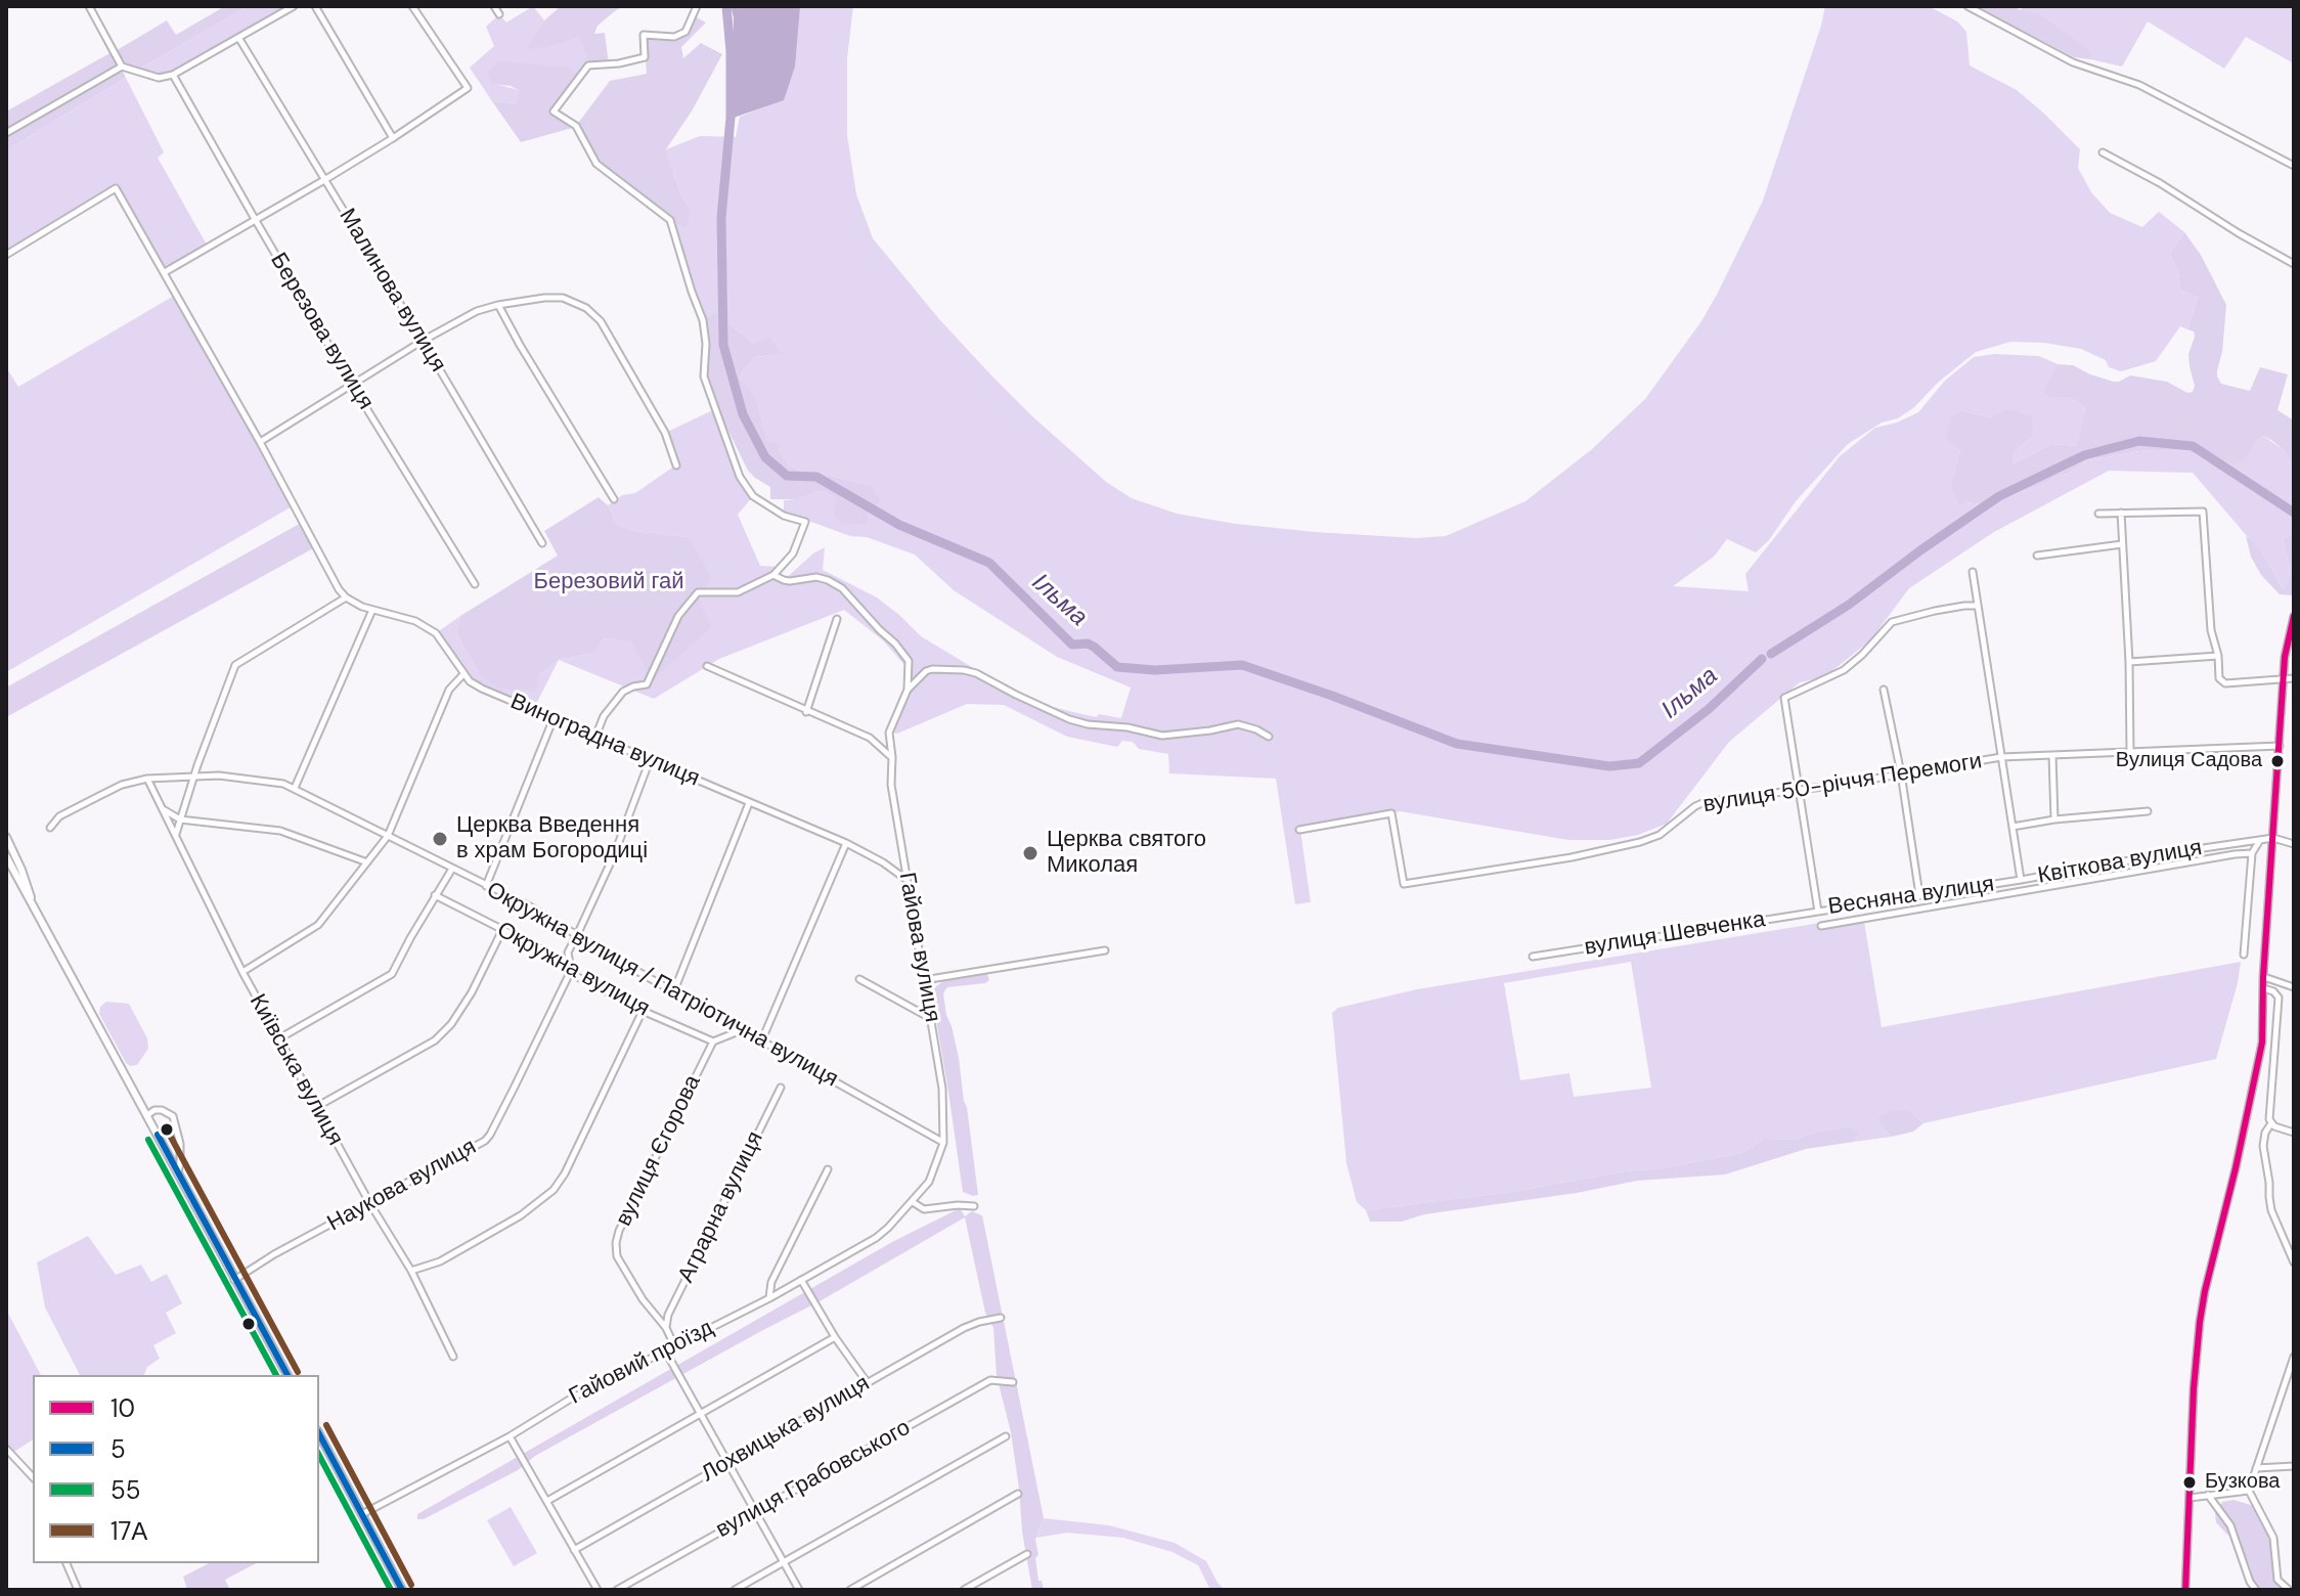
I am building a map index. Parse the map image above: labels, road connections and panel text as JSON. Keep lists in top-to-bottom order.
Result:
{
  "streets": {
    "street": [
      "Малинова вулиця",
      "Березова вулиця",
      "Виноградна вулиця",
      "вулиця 50-річчя Перемоги",
      "Квіткова вулиця",
      "Весняна вулиця",
      "вулиця Шевченка",
      "Гайова вулиця",
      "Окружна вулиця",
      "Окружна вулиця / Патріотична вулиця",
      "Київська вулиця",
      "вулиця Єгорова",
      "Наукова вулиця",
      "Аграрна вулиця",
      "Гайовий проїзд",
      "Лохвицька вулиця",
      "вулиця Грабовського"
    ]
  },
  "crossings": [
    ["Виноградна вулиця", "Гайова вулиця"],
    ["Виноградна вулиця", "Наукова вулиця"],
    ["вулиця 50-річчя Перемоги", "Квіткова вулиця"],
    ["вулиця 50-річчя Перемоги", "Весняна вулиця"],
    ["Квіткова вулиця", "Весняна вулиця"],
    ["Весняна вулиця", "вулиця Шевченка"],
    ["Гайова вулиця", "Окружна вулиця / Патріотична вулиця"],
    ["Гайова вулиця", "Гайовий проїзд"],
    ["Окружна вулиця", "вулиця Єгорова"],
    ["Окружна вулиця", "Наукова вулиця"],
    ["Окружна вулиця / Патріотична вулиця", "Київська вулиця"],
    ["Окружна вулиця / Патріотична вулиця", "Наукова вулиця"],
    ["Київська вулиця", "Наукова вулиця"],
    ["вулиця Єгорова", "Аграрна вулиця"]
  ],
  "water": ["Ільма"],
  "parks": ["Березовий гай"],
  "places": [
    "Вулиця Садова",
    "Церква Введення в храм Богородиці",
    "Церква святого Миколая",
    "Бузкова"
  ],
  "lines": [
    "transit line 10",
    "transit line 17А",
    "transit line 5",
    "transit line 55"
  ],
  "legend": [
    "10",
    "5",
    "55",
    "17А"
  ]
}
